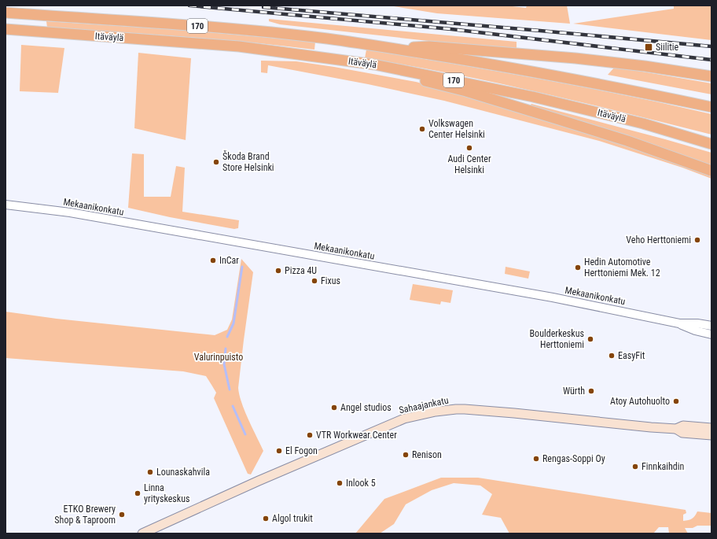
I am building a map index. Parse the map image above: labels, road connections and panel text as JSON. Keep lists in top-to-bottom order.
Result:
{
  "streets": {
    "highway": ["170", "Itäväylä"],
    "main road": ["Sahaajankatu"],
    "street": ["Mekaanikonkatu"]
  },
  "parks": ["Valurinpuisto"],
  "places": {
    "transit": ["Siilitie"],
    "other": [
      "Volkswagen Center Helsinki",
      "Audi Center Helsinki",
      "Škoda Brand Store Helsinki",
      "Veho Herttoniemi",
      "InCar",
      "Hedin Automotive Herttoniemi Mek. 12",
      "Pizza 4U",
      "Fixus",
      "Boulderkeskus Herttoniemi",
      "EasyFit",
      "Würth",
      "Atoy Autohuolto",
      "Angel studios",
      "VTR Workwear Center",
      "El Fogon",
      "Renison",
      "Rengas-Soppi Oy",
      "Finnkaihdin",
      "Lounaskahvila",
      "Inlook 5",
      "Linna yrityskeskus",
      "ETKO Brewery Shop & Taproom",
      "Algol trukit"
    ]
  }
}
